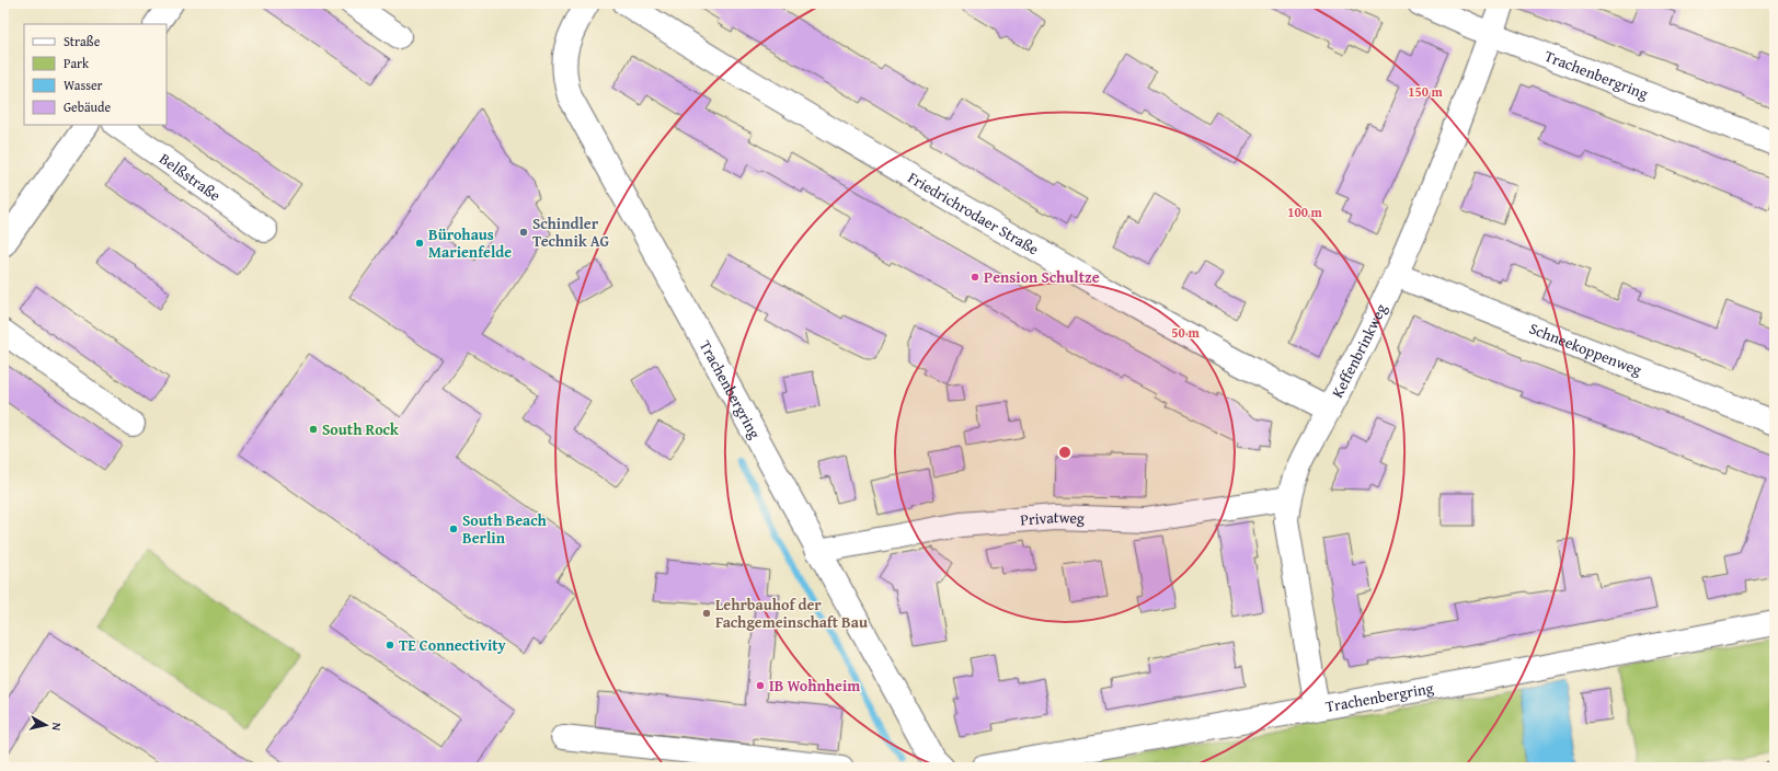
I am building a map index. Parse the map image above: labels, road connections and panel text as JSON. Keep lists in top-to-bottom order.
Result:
{
  "streets": {
    "street": [
      "Trachenbergring",
      "Belßstraße",
      "Friedrichrodaer Straße",
      "Schneekoppenweg",
      "Keffenbrinkweg",
      "Privatweg"
    ]
  },
  "crossings": [
    ["Trachenbergring", "Keffenbrinkweg"],
    ["Trachenbergring", "Privatweg"],
    ["Friedrichrodaer Straße", "Keffenbrinkweg"],
    ["Schneekoppenweg", "Keffenbrinkweg"],
    ["Keffenbrinkweg", "Privatweg"]
  ],
  "places": [
    "Schindler Technik AG",
    "Bürohaus Marienfelde",
    "Pension Schultze",
    "South Rock",
    "South Beach Berlin",
    "Lehrbauhof der Fachgemeinschaft Bau",
    "TE Connectivity",
    "IB Wohnheim"
  ],
  "legend": [
    "Straße",
    "Park",
    "Wasser",
    "Gebäude"
  ],
  "north": "right",
  "rings": ["150 m", "100 m", "50 m"]
}
